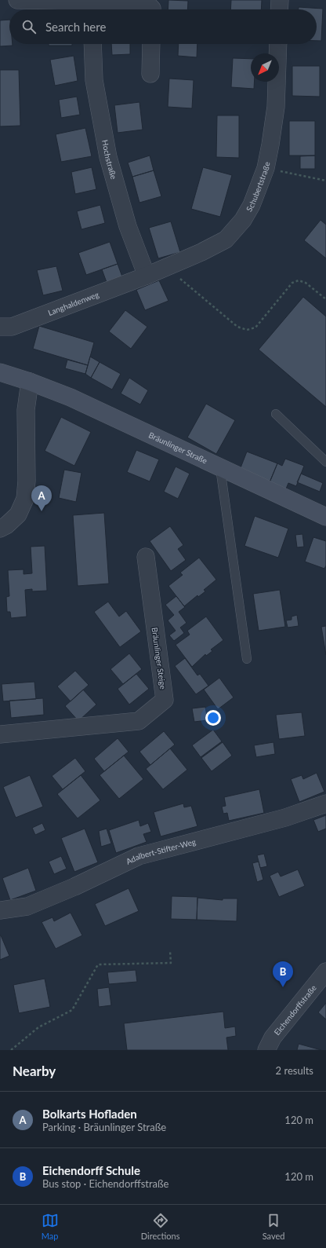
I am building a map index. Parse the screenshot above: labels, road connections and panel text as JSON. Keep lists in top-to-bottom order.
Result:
{
  "streets": {
    "main road": ["Bräunlinger Straße"],
    "street": [
      "Hochstraße",
      "Schubertstraße",
      "Langhaldenweg",
      "Bräunlinger Steige",
      "Adalbert-Stifter-Weg",
      "Eichendorffstraße"
    ]
  },
  "crossings": [
    ["Hochstraße", "Schubertstraße"],
    ["Hochstraße", "Langhaldenweg"],
    ["Schubertstraße", "Langhaldenweg"]
  ],
  "north": "bottom left",
  "page": {
    "search": "Search here",
    "pins": ["A", "B"],
    "heading": ["Nearby", "2 results"],
    "list": [
      {
        "mark": "A",
        "name": "Bolkarts Hofladen",
        "note": "Parking · Bräunlinger Straße",
        "value": "120 m"
      },
      {
        "mark": "B",
        "name": "Eichendorff Schule",
        "note": "Bus stop · Eichendorffstraße",
        "value": "120 m"
      }
    ],
    "nav": ["Map", "Directions", "Saved"]
  }
}
